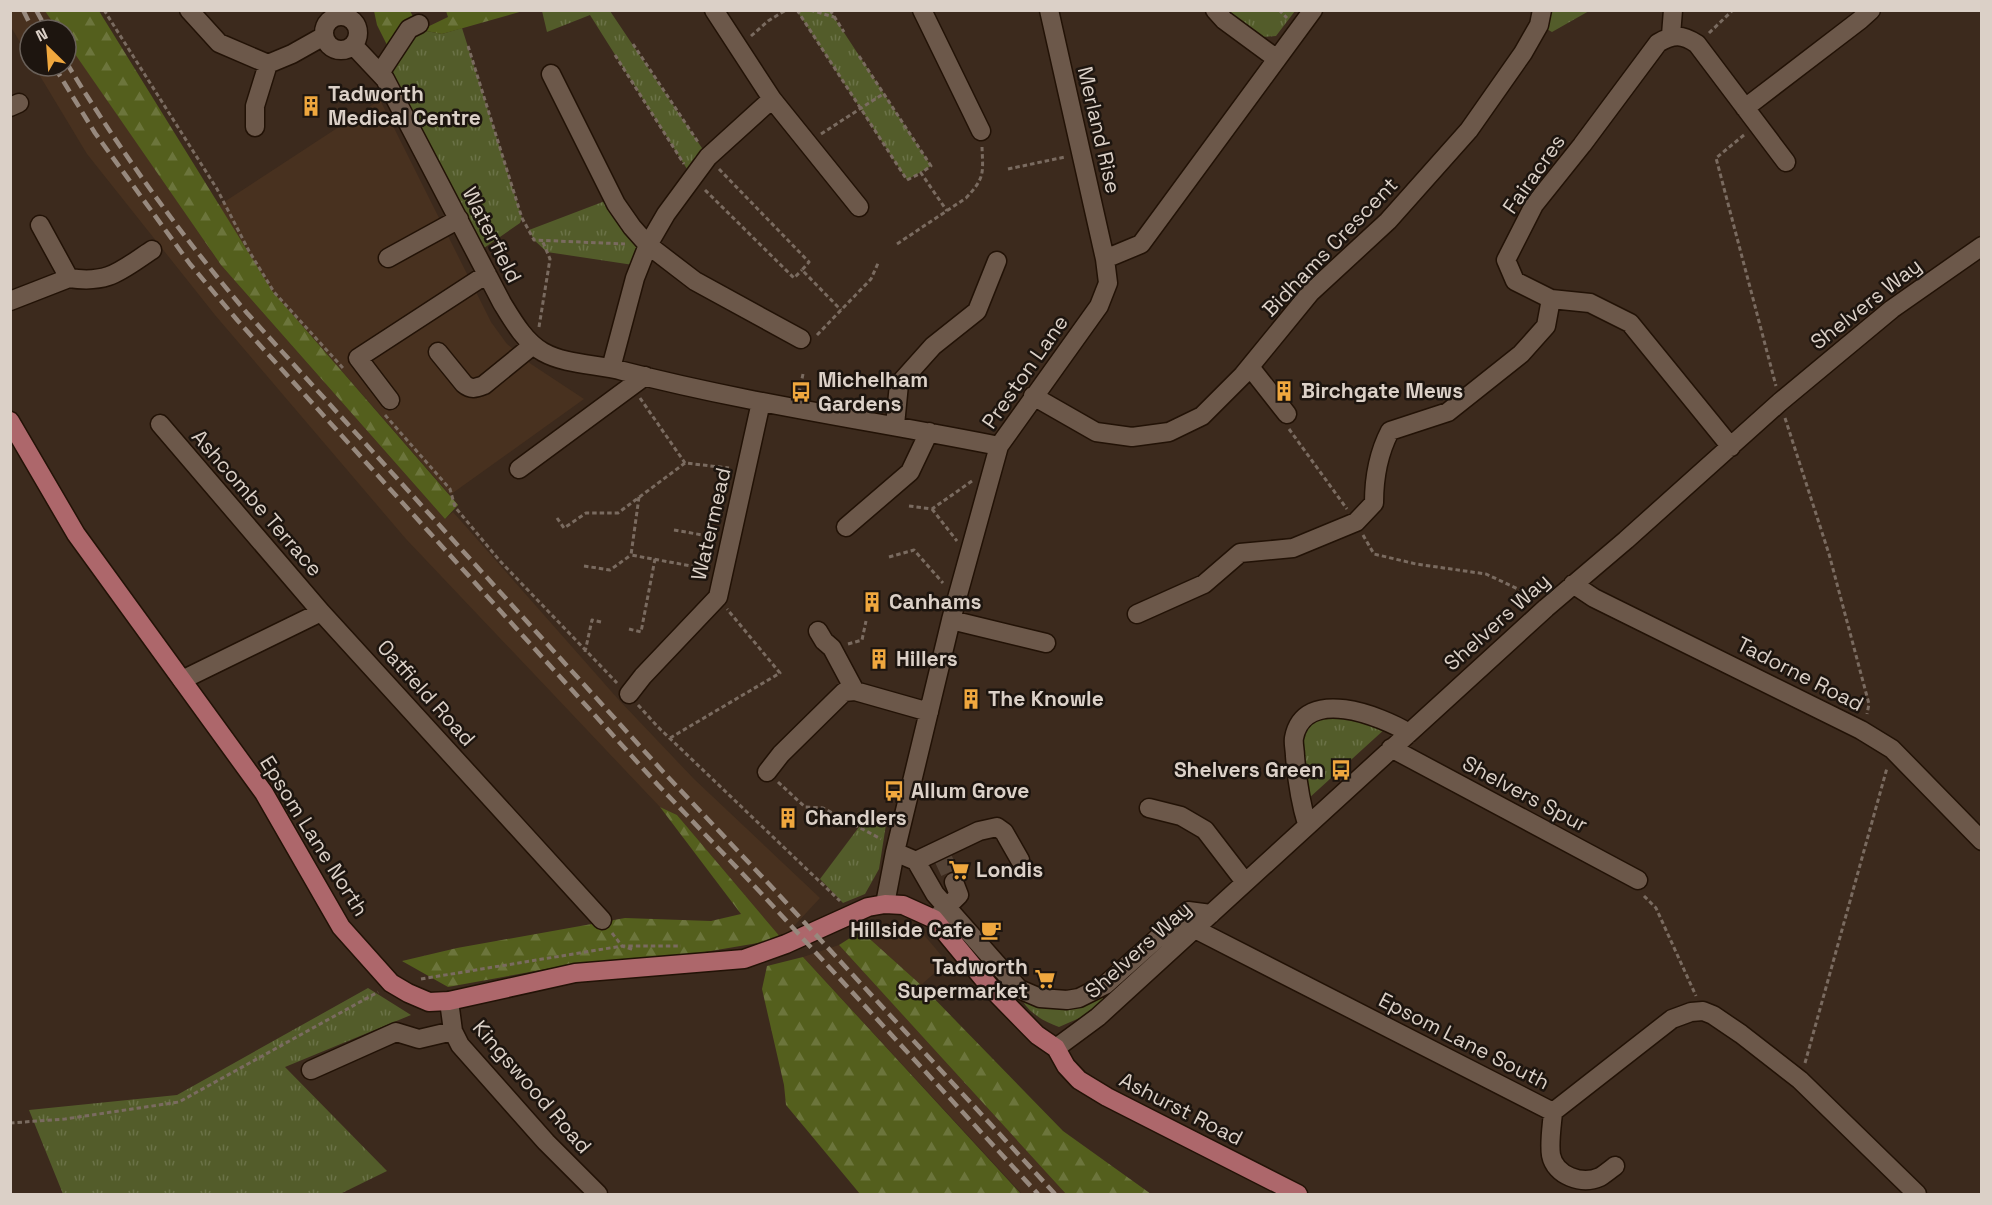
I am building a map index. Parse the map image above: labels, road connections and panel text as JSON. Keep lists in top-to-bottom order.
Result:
{
  "streets": {
    "main road": ["Epsom Lane North", "Ashurst Road"],
    "street": [
      "Merland Rise",
      "Fairacres",
      "Waterfield",
      "Bidhams Crescent",
      "Shelvers Way",
      "Preston Lane",
      "Ashcombe Terrace",
      "Watermead",
      "Tadorne Road",
      "Oatfield Road",
      "Shelvers Spur",
      "Epsom Lane South",
      "Kingswood Road"
    ]
  },
  "crossings": [
    ["Merland Rise", "Preston Lane"],
    ["Fairacres", "Shelvers Way"],
    ["Waterfield", "Preston Lane"],
    ["Waterfield", "Watermead"],
    ["Bidhams Crescent", "Preston Lane"],
    ["Shelvers Way", "Tadorne Road"],
    ["Shelvers Way", "Shelvers Spur"],
    ["Shelvers Way", "Epsom Lane North"],
    ["Shelvers Way", "Epsom Lane South"],
    ["Shelvers Way", "Ashurst Road"],
    ["Preston Lane", "Epsom Lane North"],
    ["Ashcombe Terrace", "Oatfield Road"],
    ["Epsom Lane North", "Kingswood Road"],
    ["Epsom Lane North", "Ashurst Road"]
  ],
  "places": {
    "building": [
      "Tadworth Medical Centre",
      "Birchgate Mews",
      "Canhams",
      "Hillers",
      "The Knowle",
      "Chandlers"
    ],
    "bus stop": ["Michelham Gardens", "Shelvers Green", "Allum Grove"],
    "supermarket": ["Londis", "Tadworth Supermarket"],
    "cafe": ["Hillside Cafe"]
  },
  "north": "top left"
}
